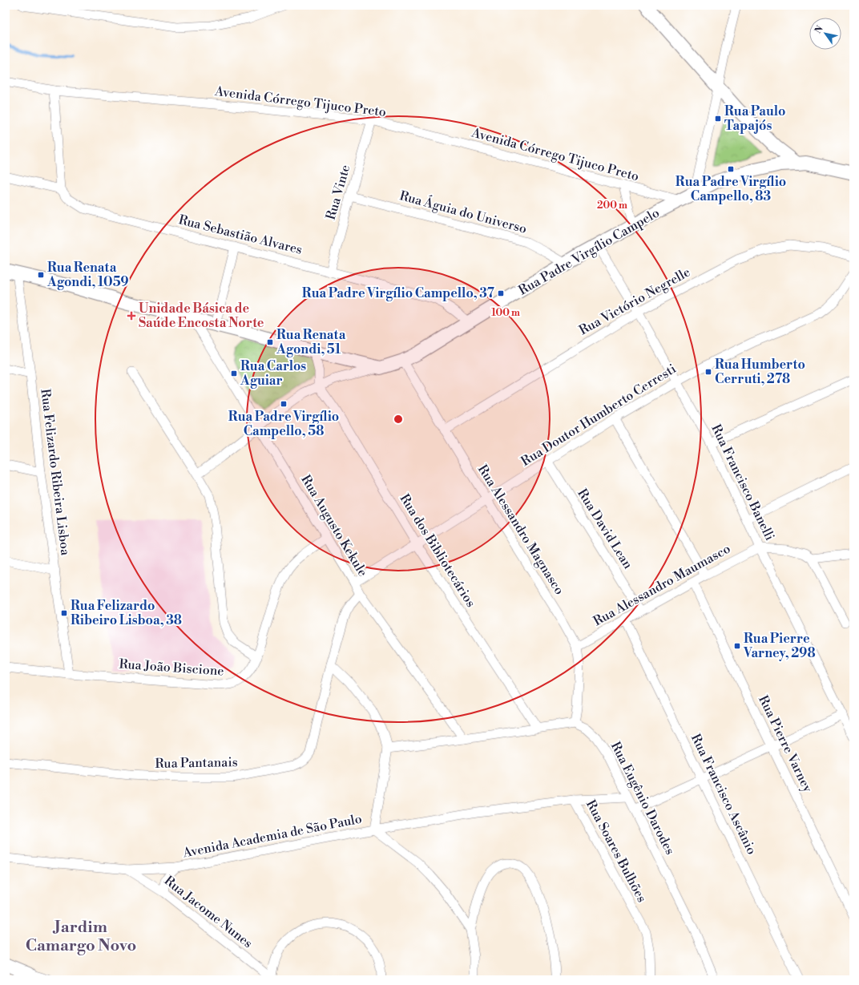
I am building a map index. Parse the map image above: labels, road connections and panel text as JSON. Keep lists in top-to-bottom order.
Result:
{
  "streets": {
    "street": [
      "Avenida Córrego Tijuco Preto",
      "Rua Vinte",
      "Rua Águia do Universo",
      "Rua Sebastião Alvares",
      "Rua Padre Virgílio Campelo",
      "Rua Victório Negrelle",
      "Rua Doutor Humberto Cerresti",
      "Rua Felizardo Ribeira Lisboa",
      "Rua Francisco Banelli",
      "Rua Augusto Kekule",
      "Rua David Lean",
      "Rua Alessandro Magnasco",
      "Rua dos Bibliotecários",
      "Rua Alessandro Maumasco",
      "Rua João Biscione",
      "Rua Pierre Varney",
      "Rua Pantanais",
      "Rua Francisco Ascânio",
      "Rua Eugênio Darodes",
      "Avenida Academia de São Paulo",
      "Rua Soares Bulhões",
      "Rua Jacome Nunes"
    ]
  },
  "crossings": [
    ["Avenida Córrego Tijuco Preto", "Rua Vinte"],
    ["Avenida Córrego Tijuco Preto", "Rua Padre Virgílio Campelo"],
    ["Rua Vinte", "Rua Águia do Universo"],
    ["Rua Vinte", "Rua Sebastião Alvares"],
    ["Rua Águia do Universo", "Rua Padre Virgílio Campelo"],
    ["Rua Sebastião Alvares", "Rua Padre Virgílio Campelo"],
    ["Rua Padre Virgílio Campelo", "Rua Francisco Banelli"],
    ["Rua Padre Virgílio Campelo", "Rua Alessandro Magnasco"],
    ["Rua Victório Negrelle", "Rua Francisco Banelli"],
    ["Rua Victório Negrelle", "Rua Alessandro Magnasco"],
    ["Rua Doutor Humberto Cerresti", "Rua Francisco Banelli"],
    ["Rua Doutor Humberto Cerresti", "Rua Augusto Kekule"],
    ["Rua Doutor Humberto Cerresti", "Rua David Lean"],
    ["Rua Doutor Humberto Cerresti", "Rua Alessandro Magnasco"],
    ["Rua Doutor Humberto Cerresti", "Rua dos Bibliotecários"],
    ["Rua Felizardo Ribeira Lisboa", "Rua João Biscione"],
    ["Rua Francisco Banelli", "Rua Alessandro Maumasco"],
    ["Rua Augusto Kekule", "Rua João Biscione"],
    ["Rua Augusto Kekule", "Rua Pantanais"],
    ["Rua David Lean", "Rua Alessandro Maumasco"],
    ["Rua Alessandro Magnasco", "Rua Alessandro Maumasco"],
    ["Rua Alessandro Magnasco", "Rua Eugênio Darodes"],
    ["Rua Alessandro Maumasco", "Rua Pierre Varney"],
    ["Rua Alessandro Maumasco", "Rua Francisco Ascânio"],
    ["Avenida Academia de São Paulo", "Rua Soares Bulhões"],
    ["Avenida Academia de São Paulo", "Rua Jacome Nunes"]
  ],
  "districts": ["Jardim Camargo Novo"],
  "places": {
    "transit": [
      "Rua Paulo Tapajós",
      "Rua Padre Virgílio Campello, 83",
      "Rua Renata Agondi, 1059",
      "Rua Padre Virgílio Campello, 37",
      "Rua Renata Agondi, 51",
      "Rua Humberto Cerruti, 278",
      "Rua Carlos Aguiar",
      "Rua Padre Virgílio Campello, 58",
      "Rua Felizardo Ribeiro Lisboa, 38",
      "Rua Pierre Varney, 298"
    ],
    "health": ["Unidade Básica de Saúde Encosta Norte"]
  },
  "north": "top left",
  "rings": ["200 m", "100 m"]
}
